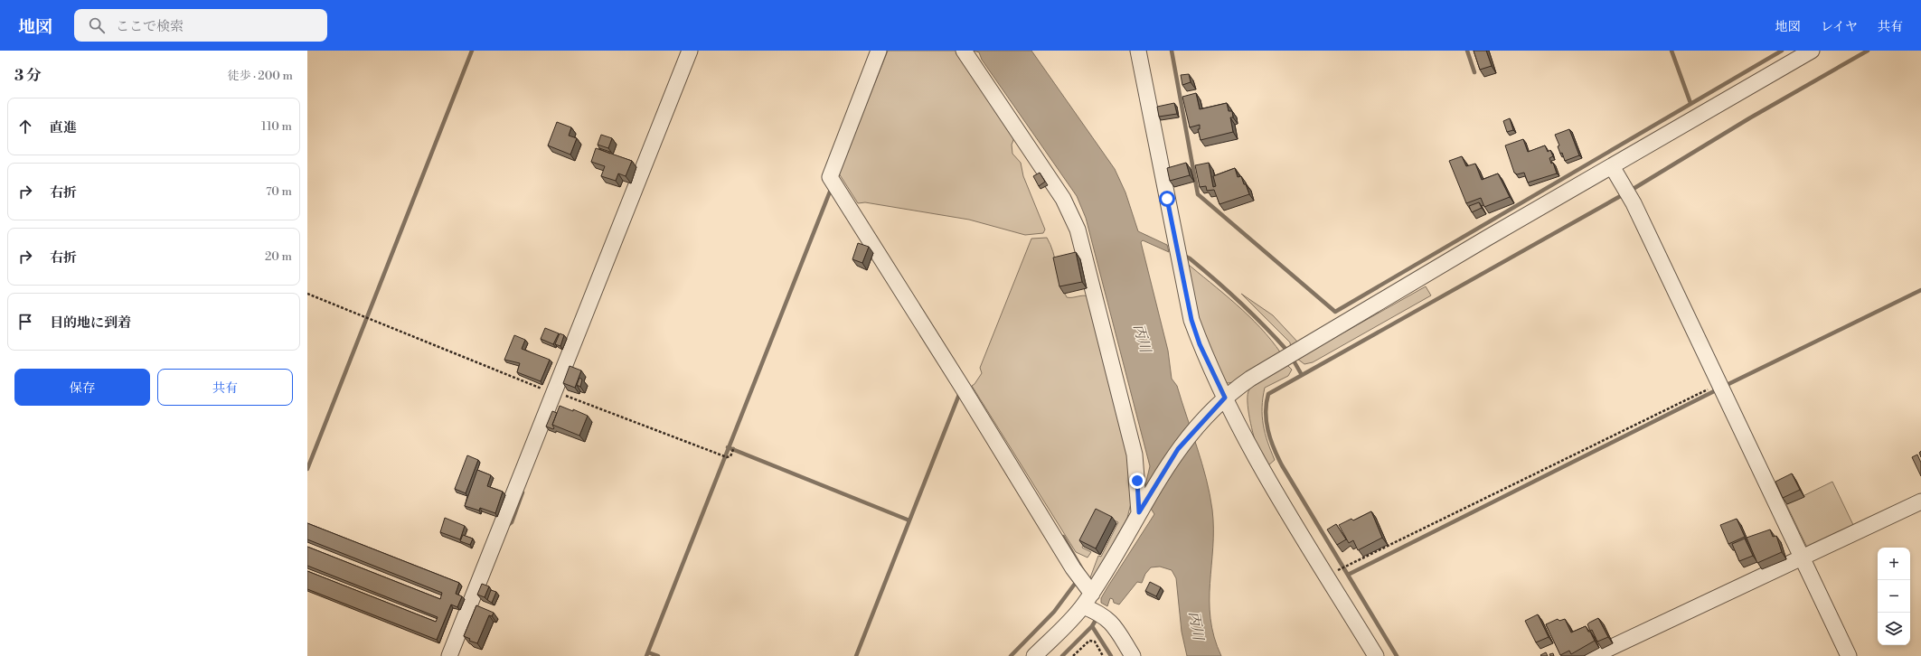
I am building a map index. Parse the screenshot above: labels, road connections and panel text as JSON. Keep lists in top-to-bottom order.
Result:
{
  "water": ["丙川"],
  "page": {
    "header": "地図",
    "search": "ここで検索",
    "nav": ["地図", "レイヤ", "共有"],
    "heading": ["3 分", "徒歩 · 200 m"],
    "list": [
      ["直進", "110 m"],
      ["右折", "70 m"],
      ["右折", "20 m"],
      "目的地に到着"
    ],
    "buttons": ["保存", "共有"],
    "map_buttons": ["+", "−"]
  }
}
